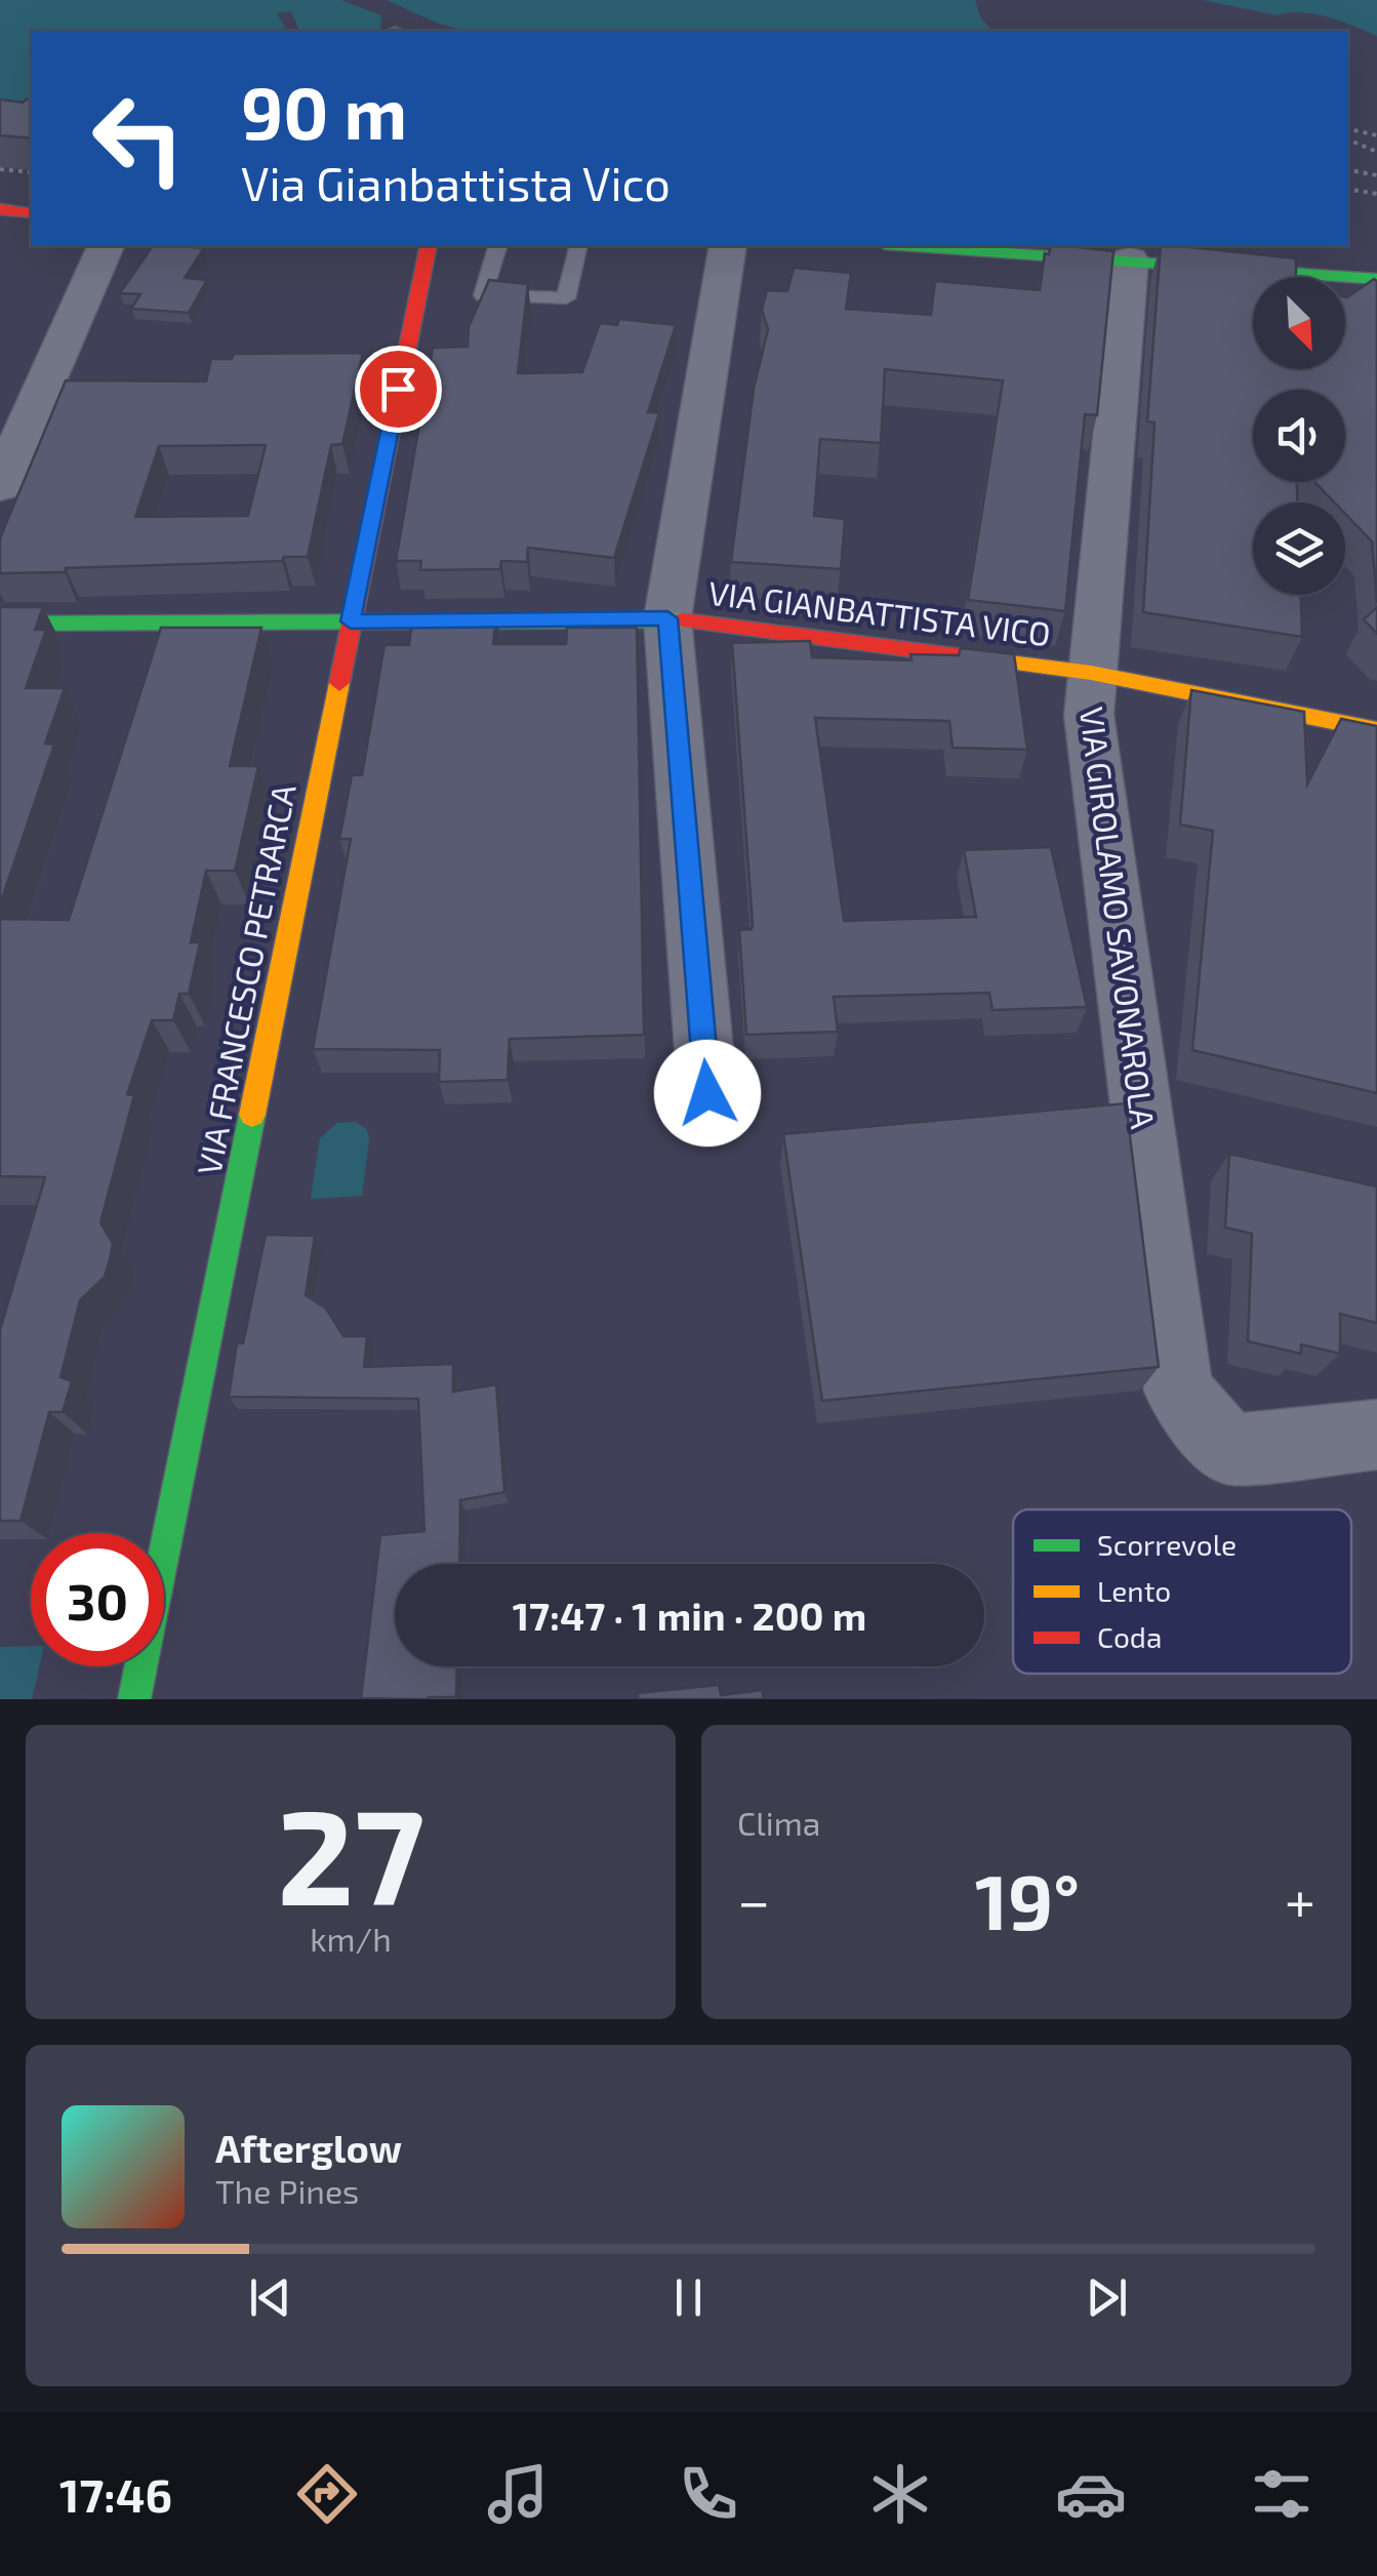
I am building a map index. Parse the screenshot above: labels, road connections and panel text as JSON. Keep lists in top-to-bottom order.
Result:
{
  "streets": {
    "street": ["VIA GIANBATTISTA VICO", "VIA GIROLAMO SAVONAROLA", "VIA FRANCESCO PETRARCA"]
  },
  "crossings": [
    ["VIA GIANBATTISTA VICO", "VIA GIROLAMO SAVONAROLA"],
    ["VIA GIANBATTISTA VICO", "VIA FRANCESCO PETRARCA"]
  ],
  "legend": ["Scorrevole", "Lento", "Coda"],
  "north": "bottom right",
  "page": {
    "turn": ["90 m", "Via Gianbattista Vico"],
    "limit": "30",
    "trip": "17:47 · 1 min · 200 m",
    "tile": [
      ["27", "km/h"],
      "Clima"
    ],
    "heat": ["−", "19°", "+"],
    "song": ["Afterglow", "The Pines"],
    "tabs": "17:46"
  }
}
